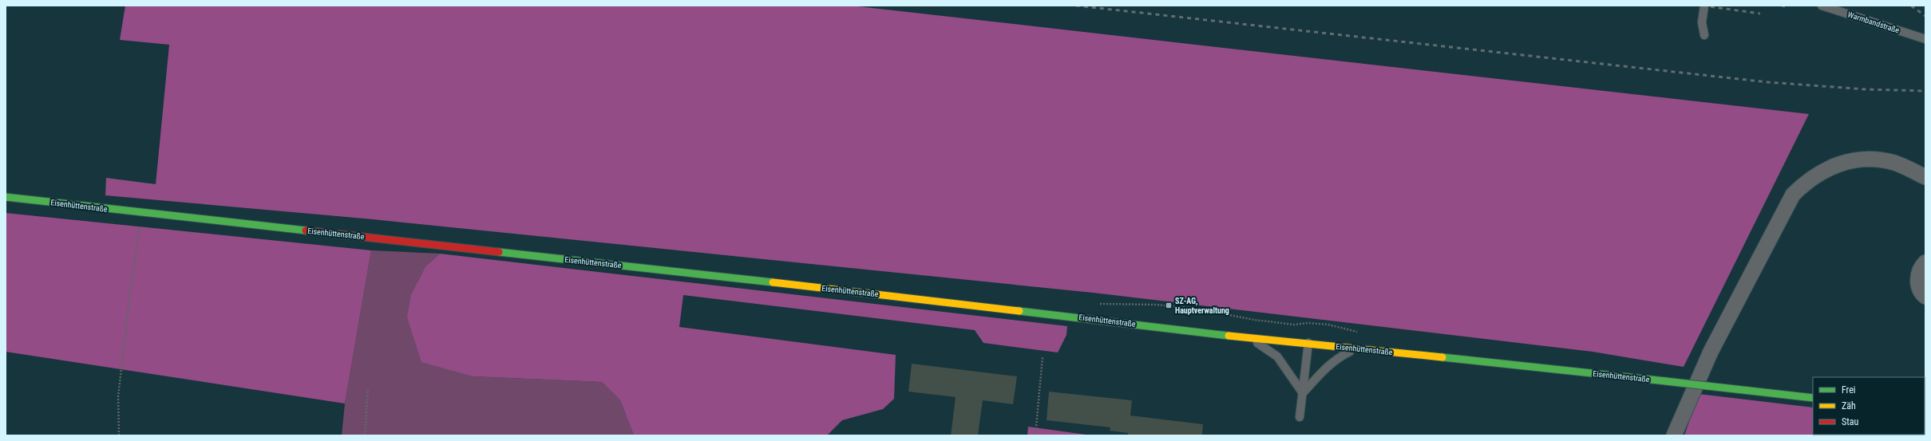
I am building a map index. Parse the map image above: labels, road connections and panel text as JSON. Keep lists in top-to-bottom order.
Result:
{
  "streets": {
    "street": ["Eisenhüttenstraße"],
    "lane": ["Warmbandstraße"]
  },
  "places": {
    "transit": ["SZ-AG, Hauptverwaltung"]
  },
  "legend": ["Frei", "Zäh", "Stau"]
}
